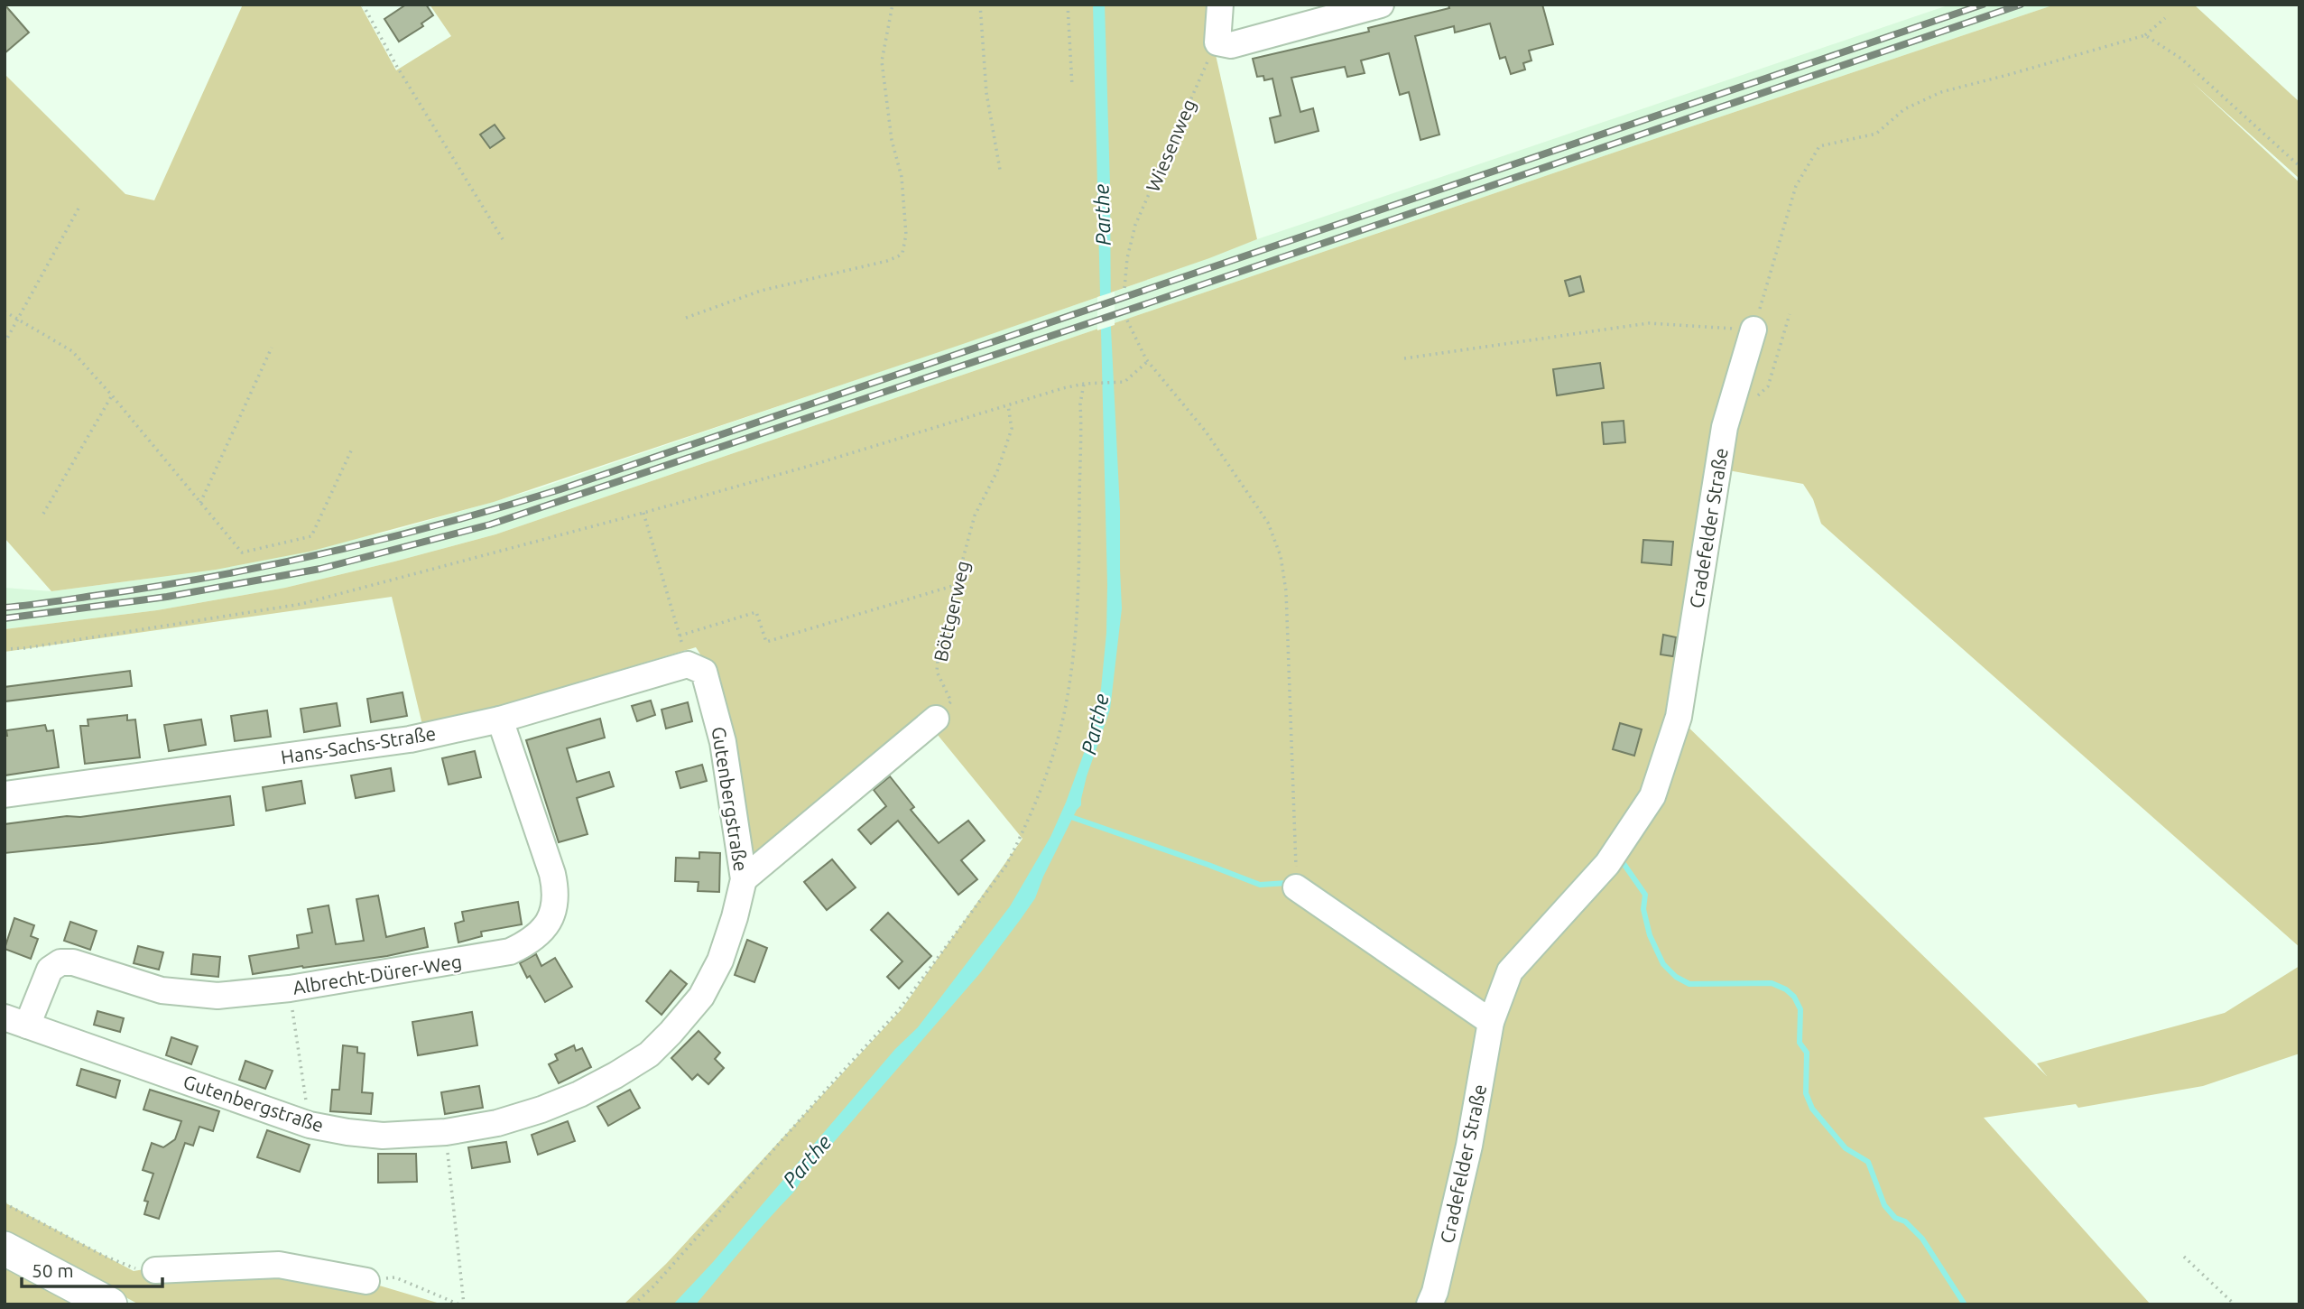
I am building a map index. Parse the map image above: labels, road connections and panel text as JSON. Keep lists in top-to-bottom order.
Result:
{
  "streets": {
    "street": [
      "Cradefelder Straße",
      "Hans-Sachs-Straße",
      "Gutenbergstraße",
      "Albrecht-Dürer-Weg"
    ],
    "path": ["Wiesenweg", "Böttgerweg"]
  },
  "crossings": [
    ["Hans-Sachs-Straße", "Gutenbergstraße"],
    ["Hans-Sachs-Straße", "Albrecht-Dürer-Weg"],
    ["Gutenbergstraße", "Albrecht-Dürer-Weg"]
  ],
  "water": ["Parthe"],
  "scale_bar": "50 m"
}
